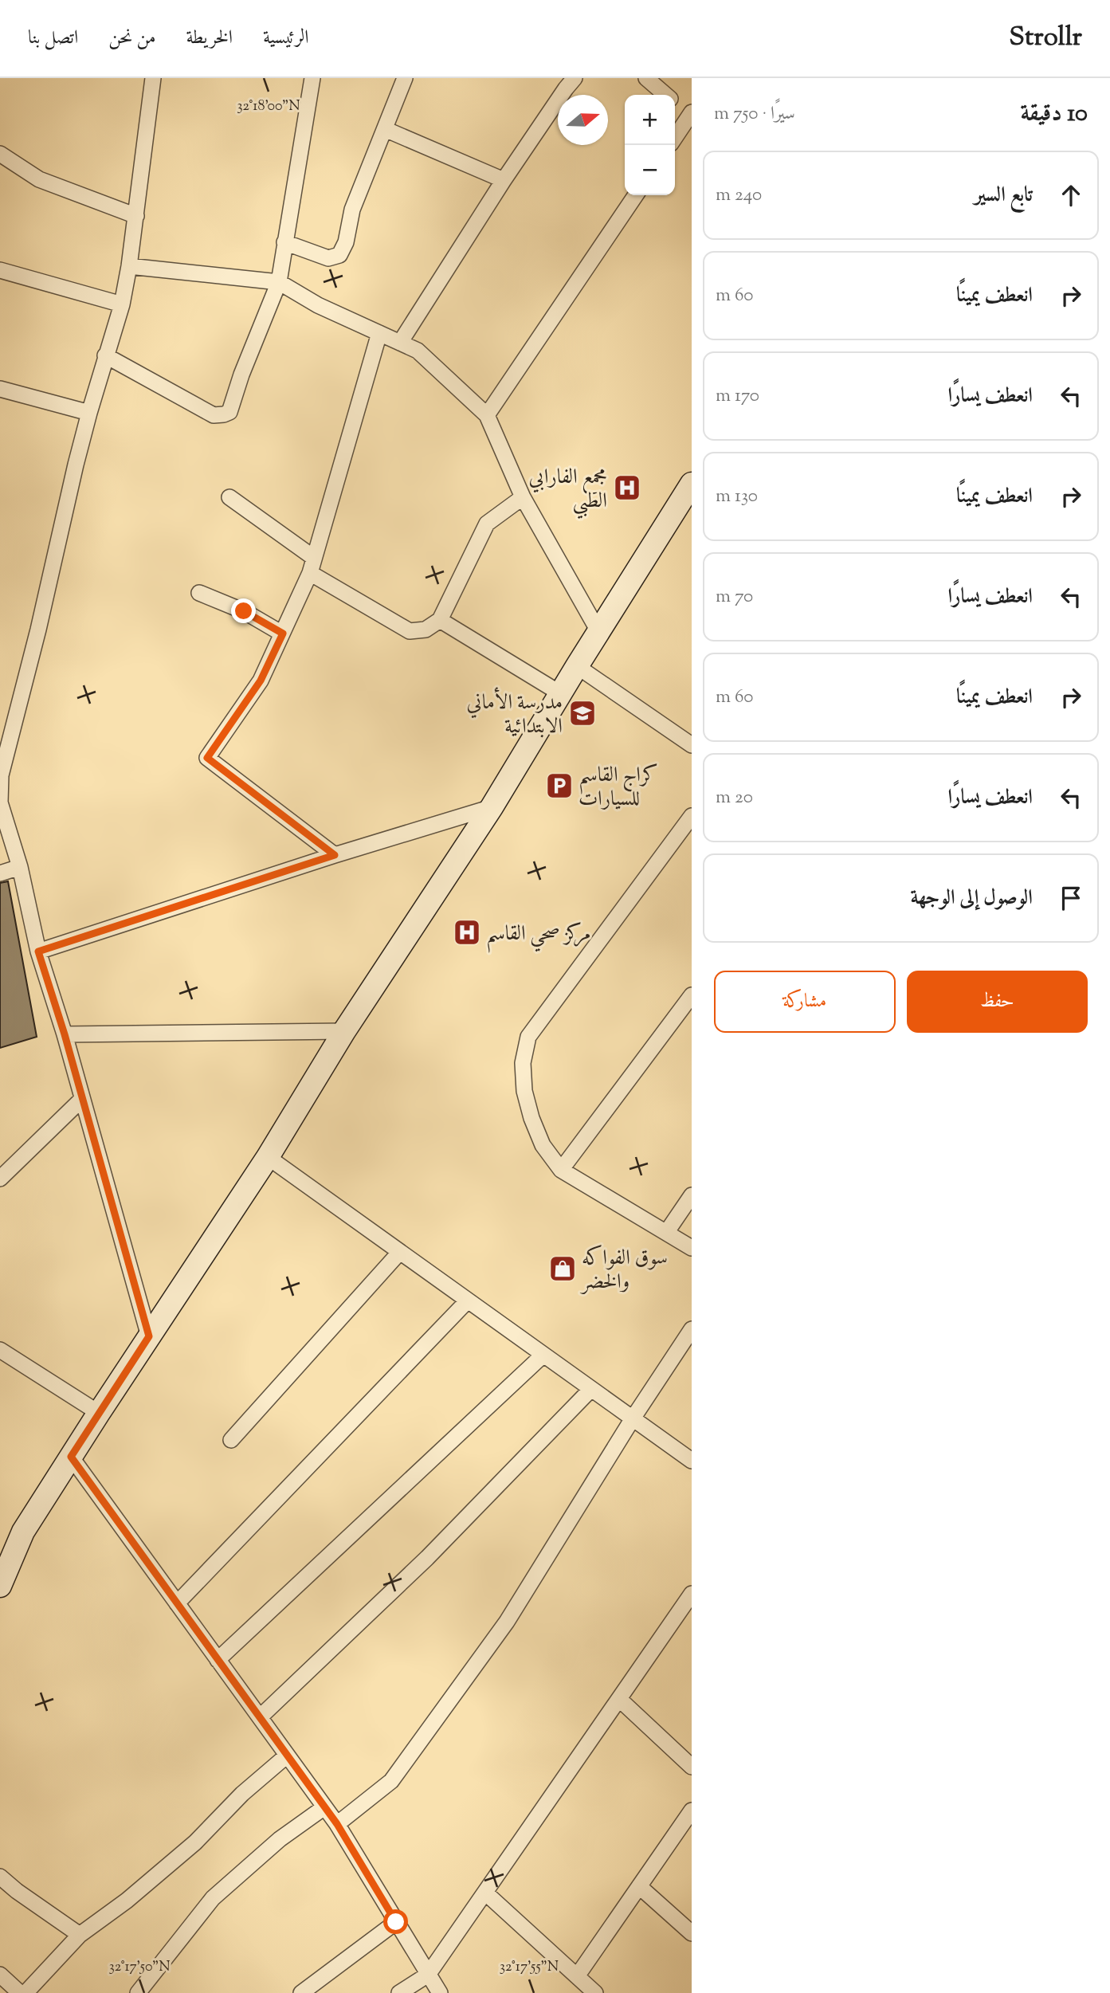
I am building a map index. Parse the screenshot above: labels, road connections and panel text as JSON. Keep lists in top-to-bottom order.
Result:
{
  "places": {
    "hospital": ["مجمع الفارابي الطبي", "مركز صحي القاسم"],
    "school or university": ["مدرسة الأماني الابتدائية"],
    "parking": ["كراج القاسم للسيارات"],
    "shop": ["سوق الفواكه والخضر"]
  },
  "north": "right",
  "page": {
    "header": "Strollr",
    "nav": [
      "الرئيسية",
      "الخريطة",
      "من نحن",
      "اتصل بنا"
    ],
    "heading": ["10 دقيقة", "سيرًا · 750 m"],
    "map_buttons": ["+", "−"],
    "list": [
      ["تابع السير", "240 m"],
      ["انعطف يمينًا", "60 m"],
      ["انعطف يسارًا", "170 m"],
      ["انعطف يمينًا", "130 m"],
      ["انعطف يسارًا", "70 m"],
      ["انعطف يمينًا", "60 m"],
      ["انعطف يسارًا", "20 m"],
      "الوصول إلى الوجهة"
    ],
    "buttons": ["حفظ", "مشاركة"]
  },
  "coordinates": ["32°18'00\"N", "32°17'50\"N", "32°17'55\"N"]
}
